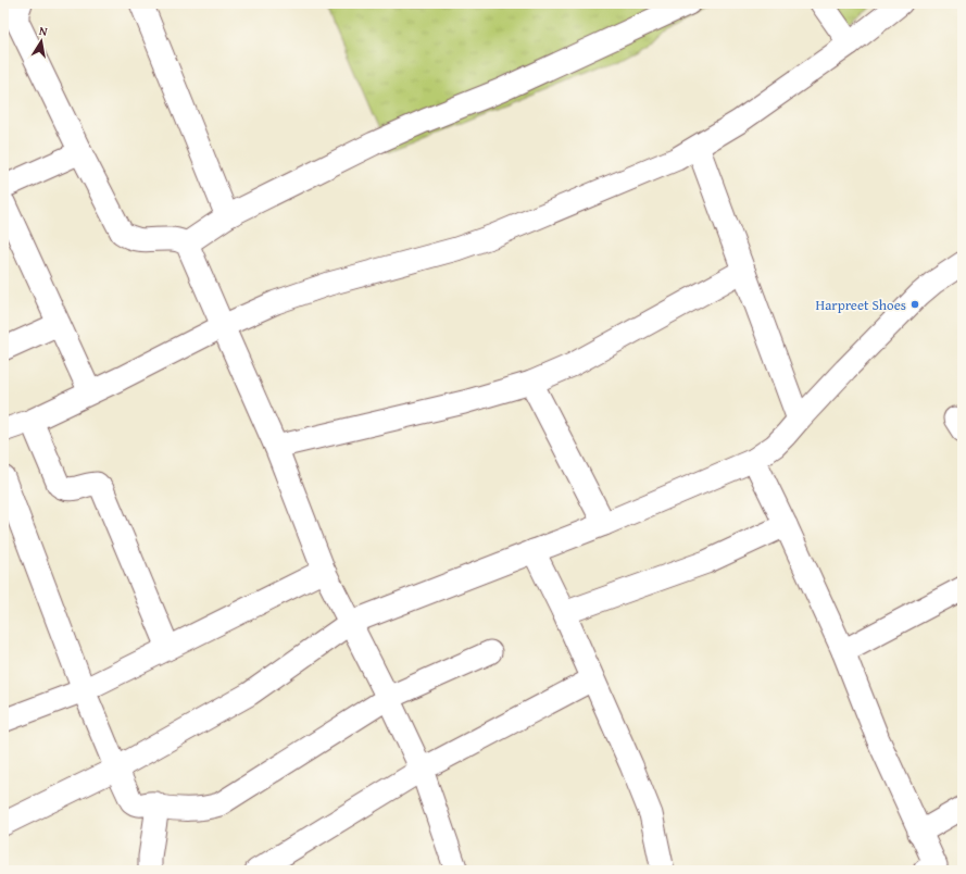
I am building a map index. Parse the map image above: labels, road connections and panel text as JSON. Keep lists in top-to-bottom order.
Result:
{
  "places": ["Harpreet Shoes"],
  "north": "top"
}
